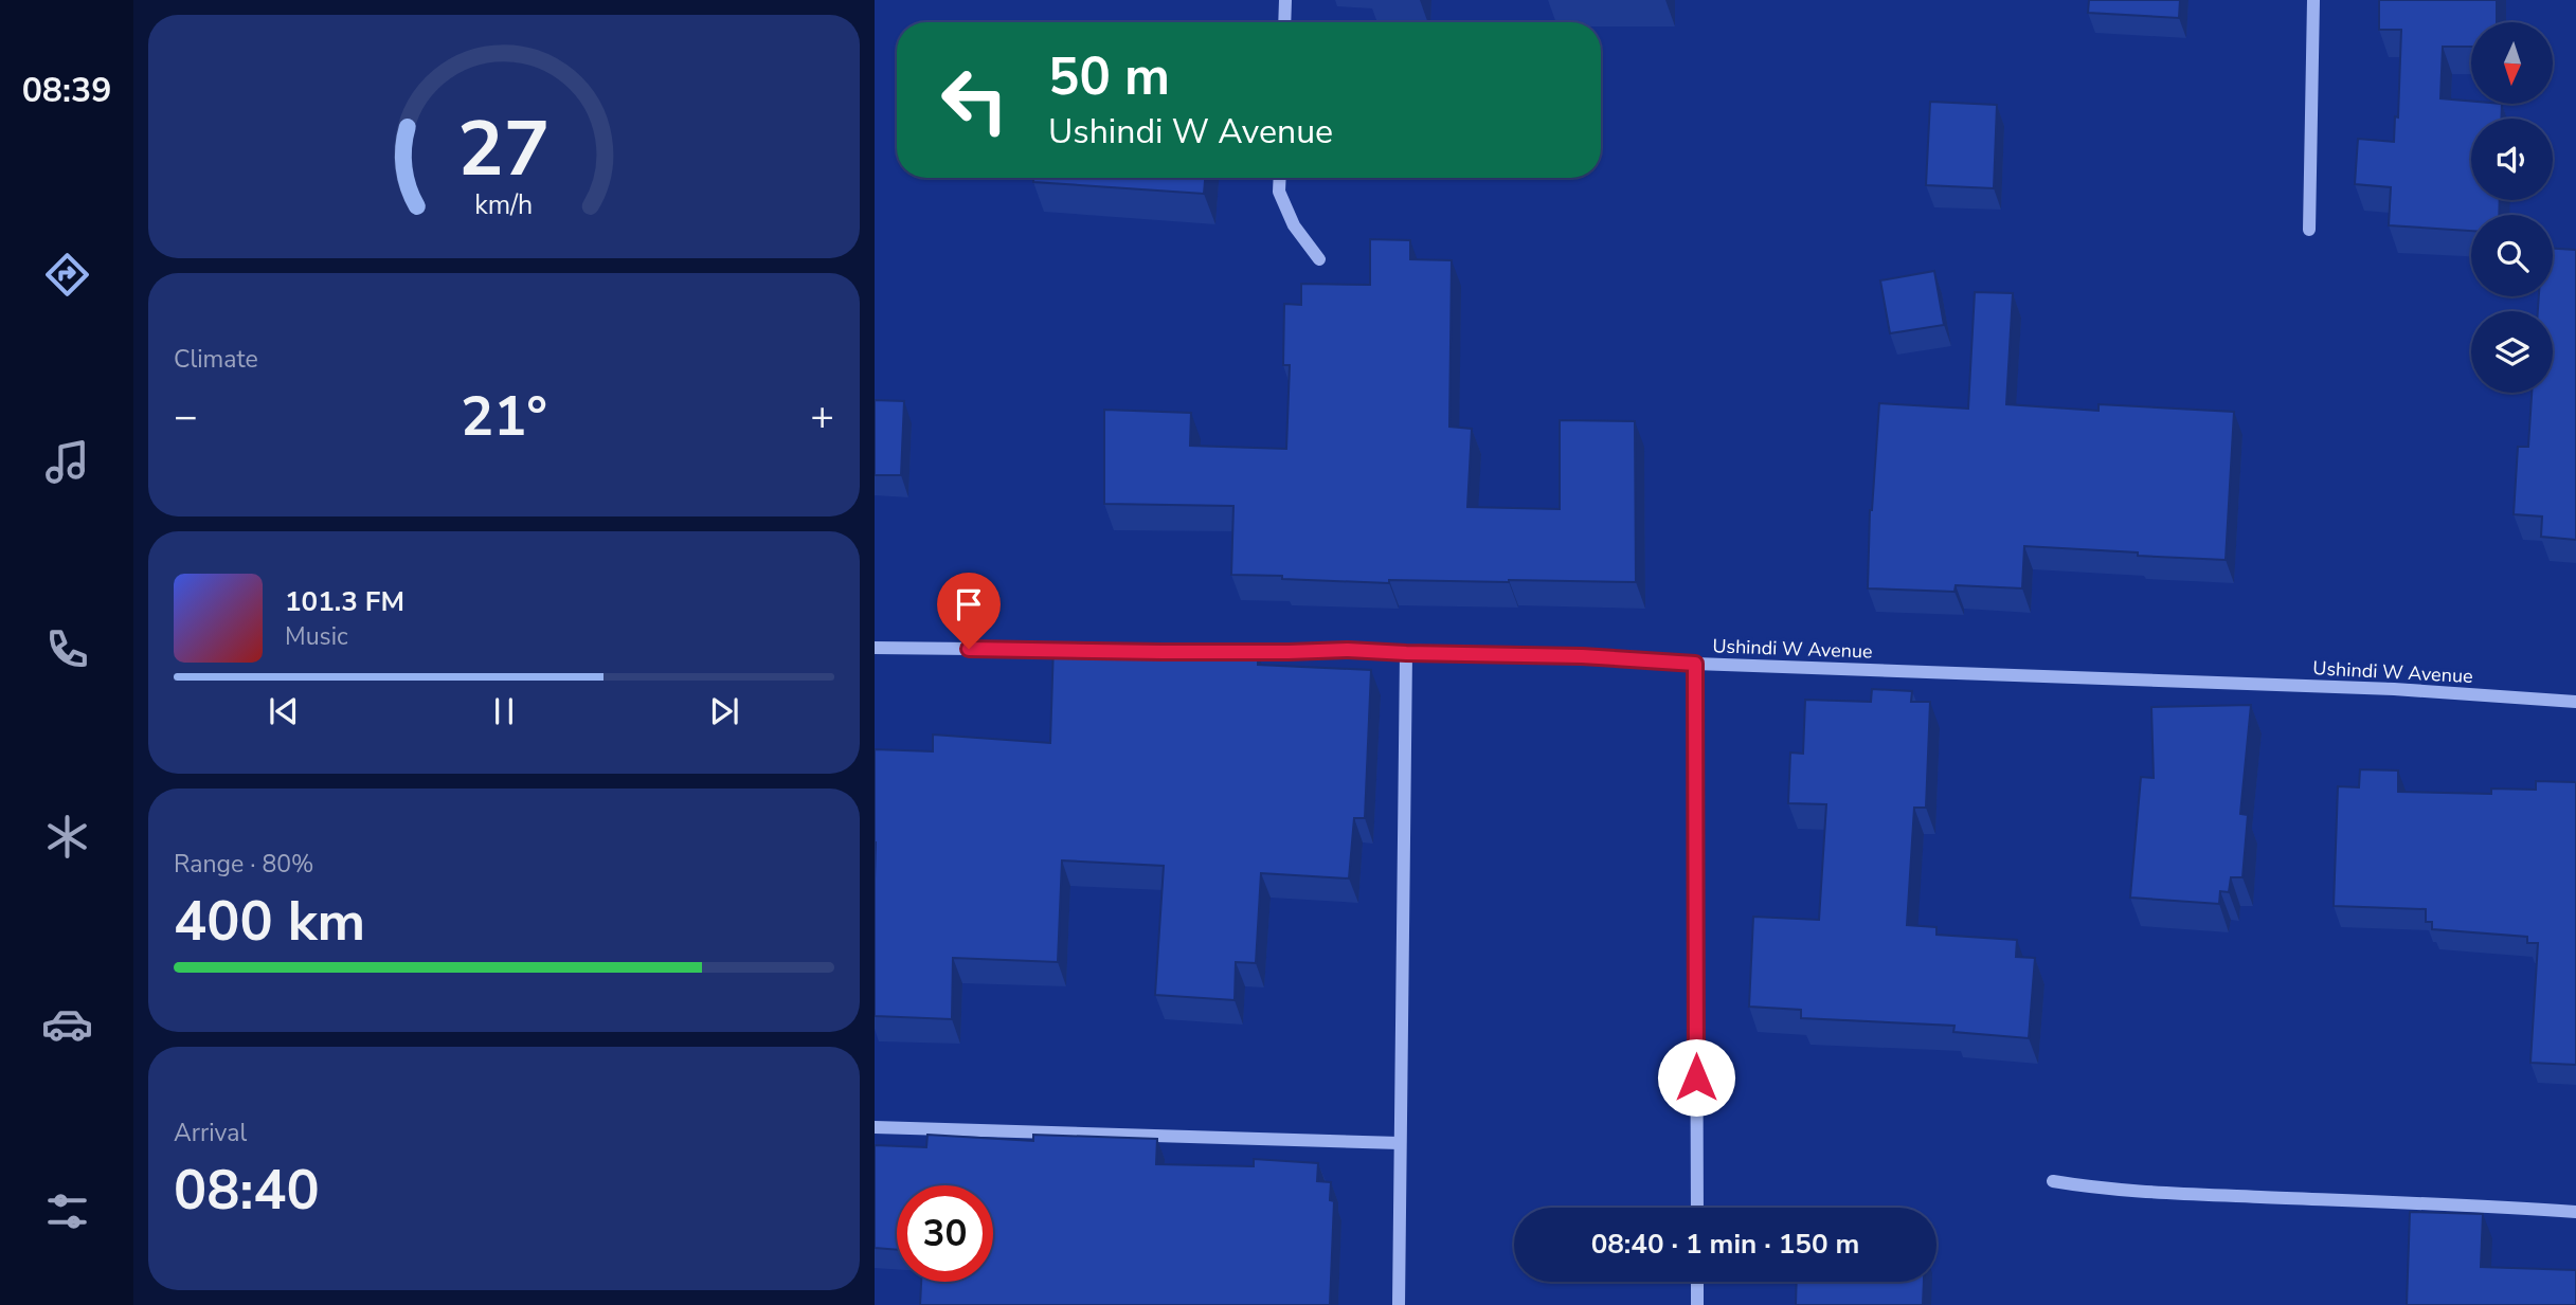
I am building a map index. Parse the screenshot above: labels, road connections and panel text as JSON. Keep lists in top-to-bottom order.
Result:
{
  "streets": {
    "street": ["Ushindi W Avenue"]
  },
  "north": "bottom",
  "page": {
    "tabs": "08:39",
    "turn": ["50 m", "Ushindi W Avenue"],
    "tile": [
      "Climate",
      ["Range · 80%", "400 km"],
      ["Arrival", "08:40"]
    ],
    "heat": ["−", "21°", "+"],
    "song": ["101.3 FM", "Music"],
    "limit": "30",
    "trip": "08:40 · 1 min · 150 m",
    "gauge": ["27", "km/h"]
  }
}
